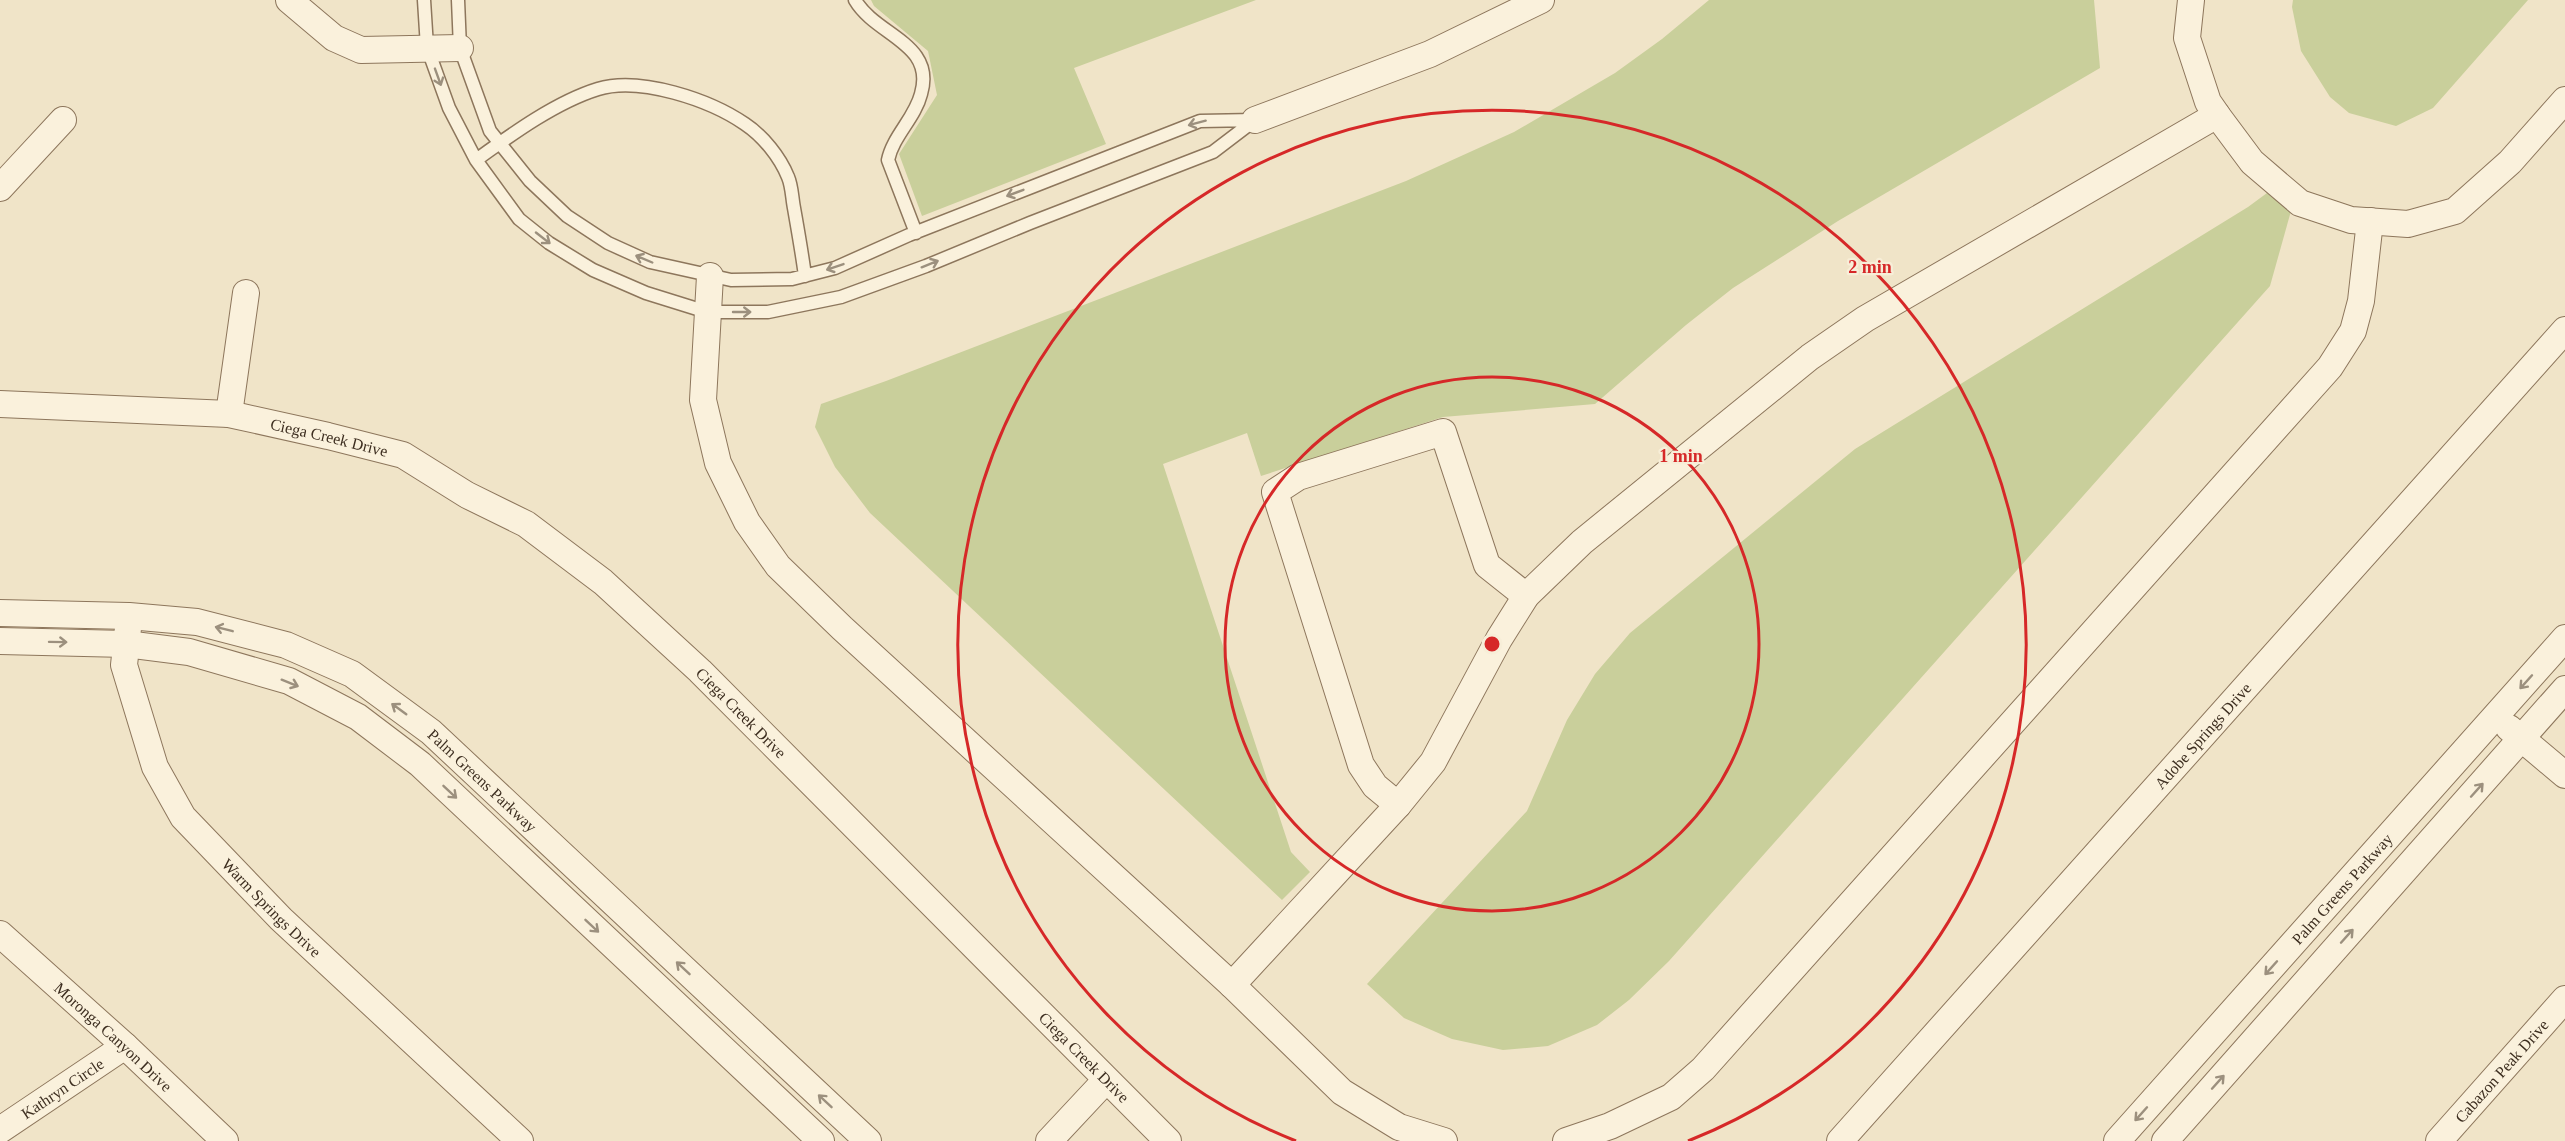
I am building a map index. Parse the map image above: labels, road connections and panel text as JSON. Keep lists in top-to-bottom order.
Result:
{
  "streets": {
    "street": [
      "Ciega Creek Drive",
      "Adobe Springs Drive",
      "Palm Greens Parkway",
      "Warm Springs Drive",
      "Moronga Canyon Drive",
      "Cabazon Peak Drive",
      "Kathryn Circle"
    ]
  },
  "crossings": [
    ["Palm Greens Parkway", "Warm Springs Drive"],
    ["Moronga Canyon Drive", "Kathryn Circle"]
  ],
  "rings": ["2 min", "1 min"]
}
